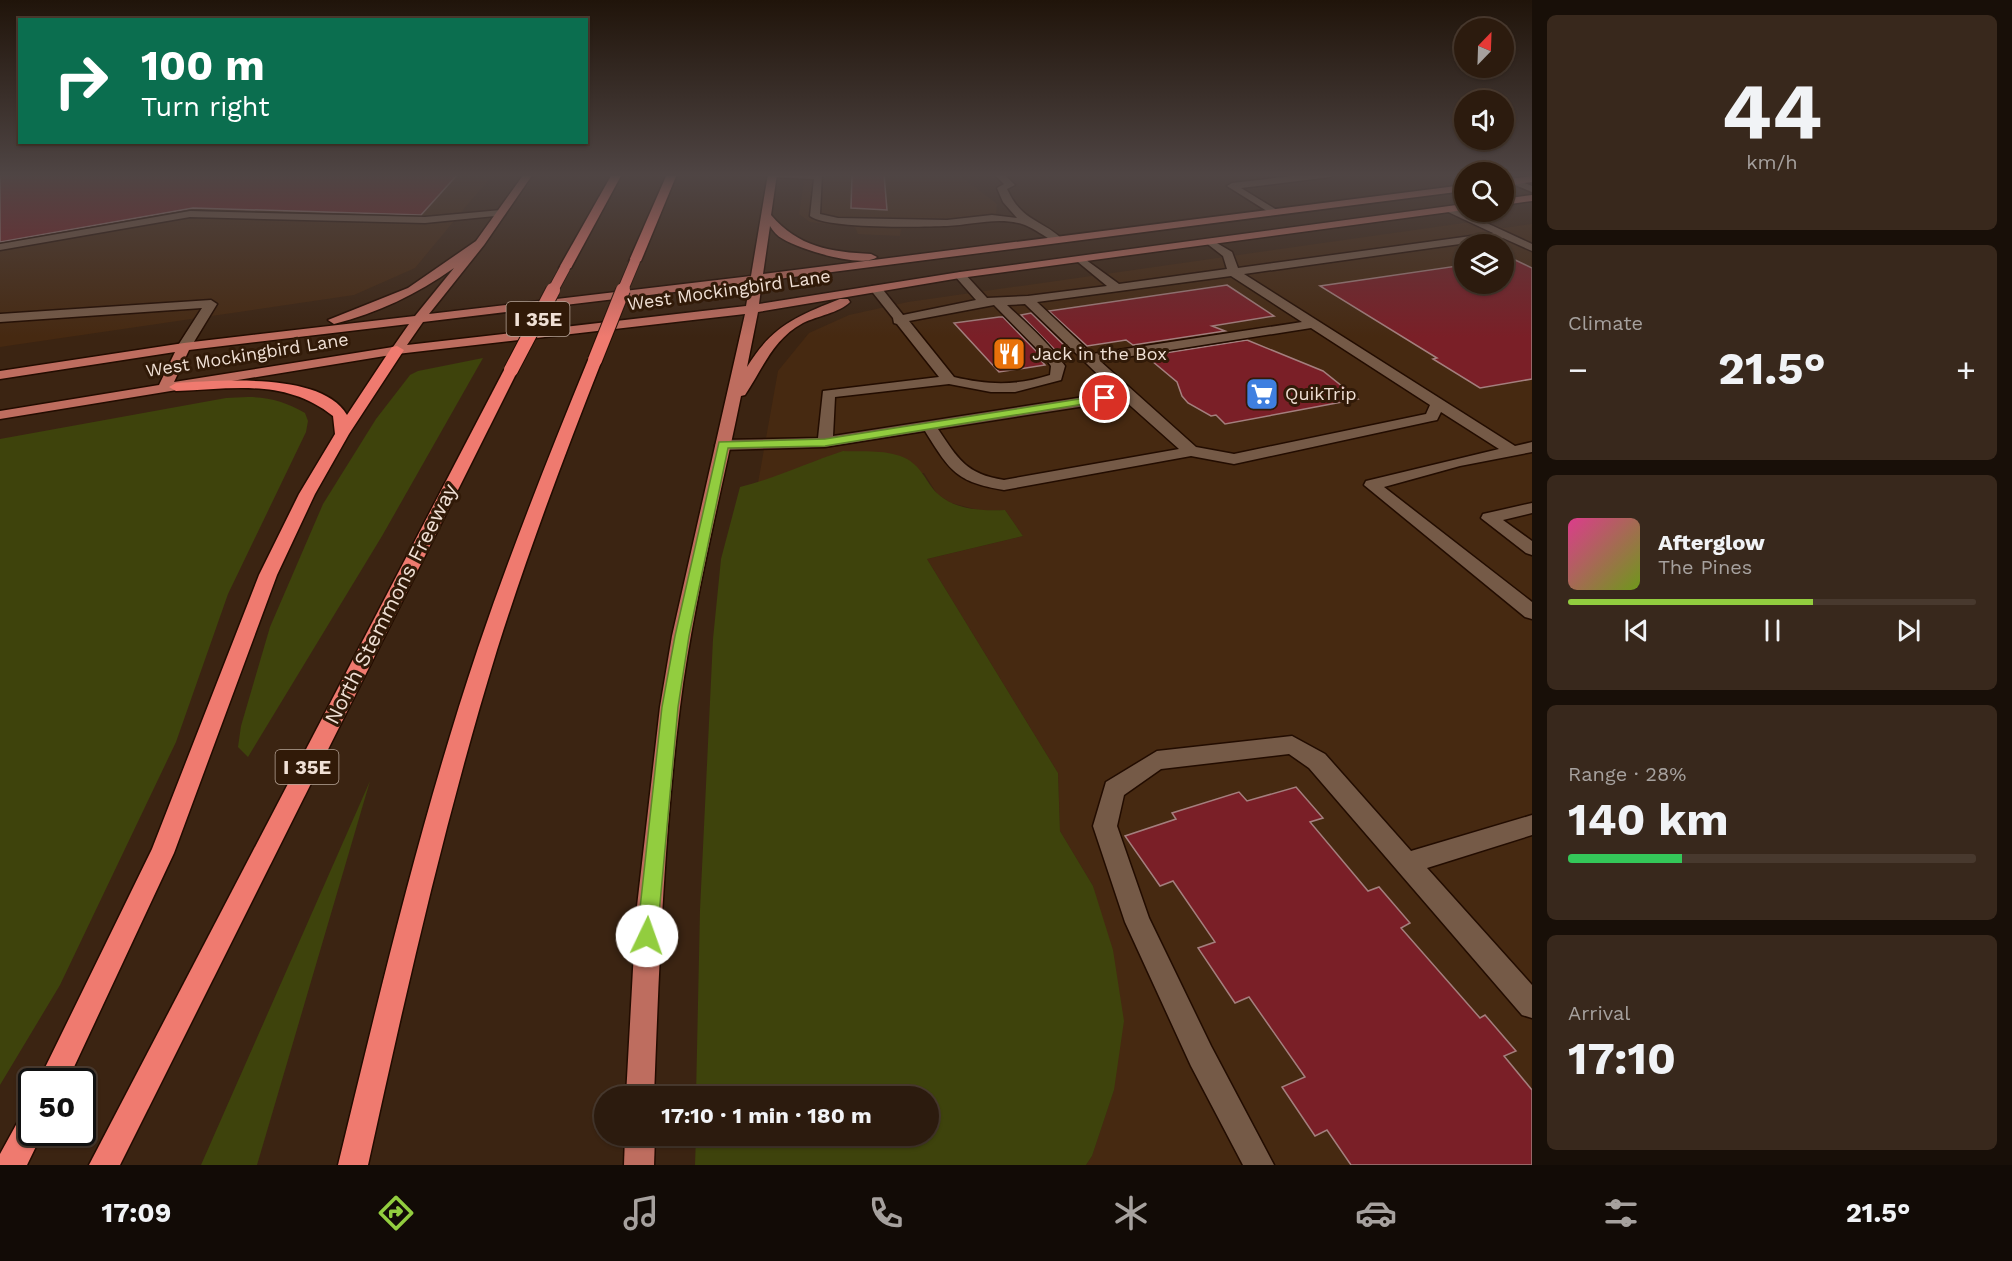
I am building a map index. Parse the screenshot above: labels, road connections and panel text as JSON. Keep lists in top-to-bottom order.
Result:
{
  "streets": {
    "highway": ["I 35E", "North Stemmons Freeway"],
    "main road": ["West Mockingbird Lane"]
  },
  "places": {
    "restaurant": ["Jack in the Box"],
    "supermarket": ["QuikTrip"]
  },
  "north": "top right",
  "page": {
    "tile": [
      ["44", "km/h"],
      "Climate",
      ["Range · 28%", "140 km"],
      ["Arrival", "17:10"]
    ],
    "turn": ["100 m", "Turn right"],
    "heat": ["−", "21.5°", "+"],
    "song": ["Afterglow", "The Pines"],
    "limit": "50",
    "trip": "17:10 · 1 min · 180 m",
    "tabs": ["17:09", "21.5°"]
  }
}
